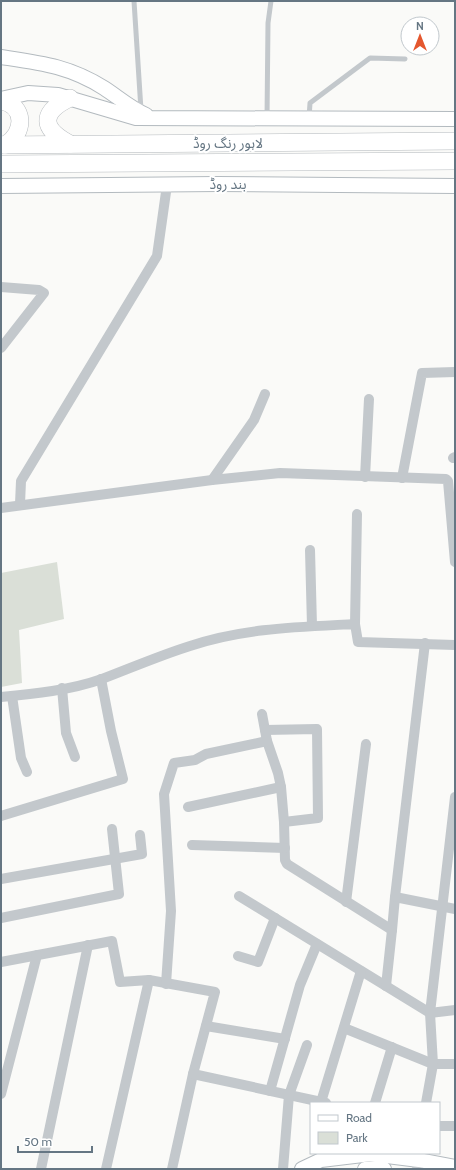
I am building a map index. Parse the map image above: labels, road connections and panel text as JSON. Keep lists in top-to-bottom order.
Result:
{
  "streets": {
    "highway": ["لاہور رنگ روڈ"],
    "main road": ["بند روڈ"]
  },
  "legend": ["Road", "Park"],
  "scale_bar": "50 m",
  "north": "top"
}
